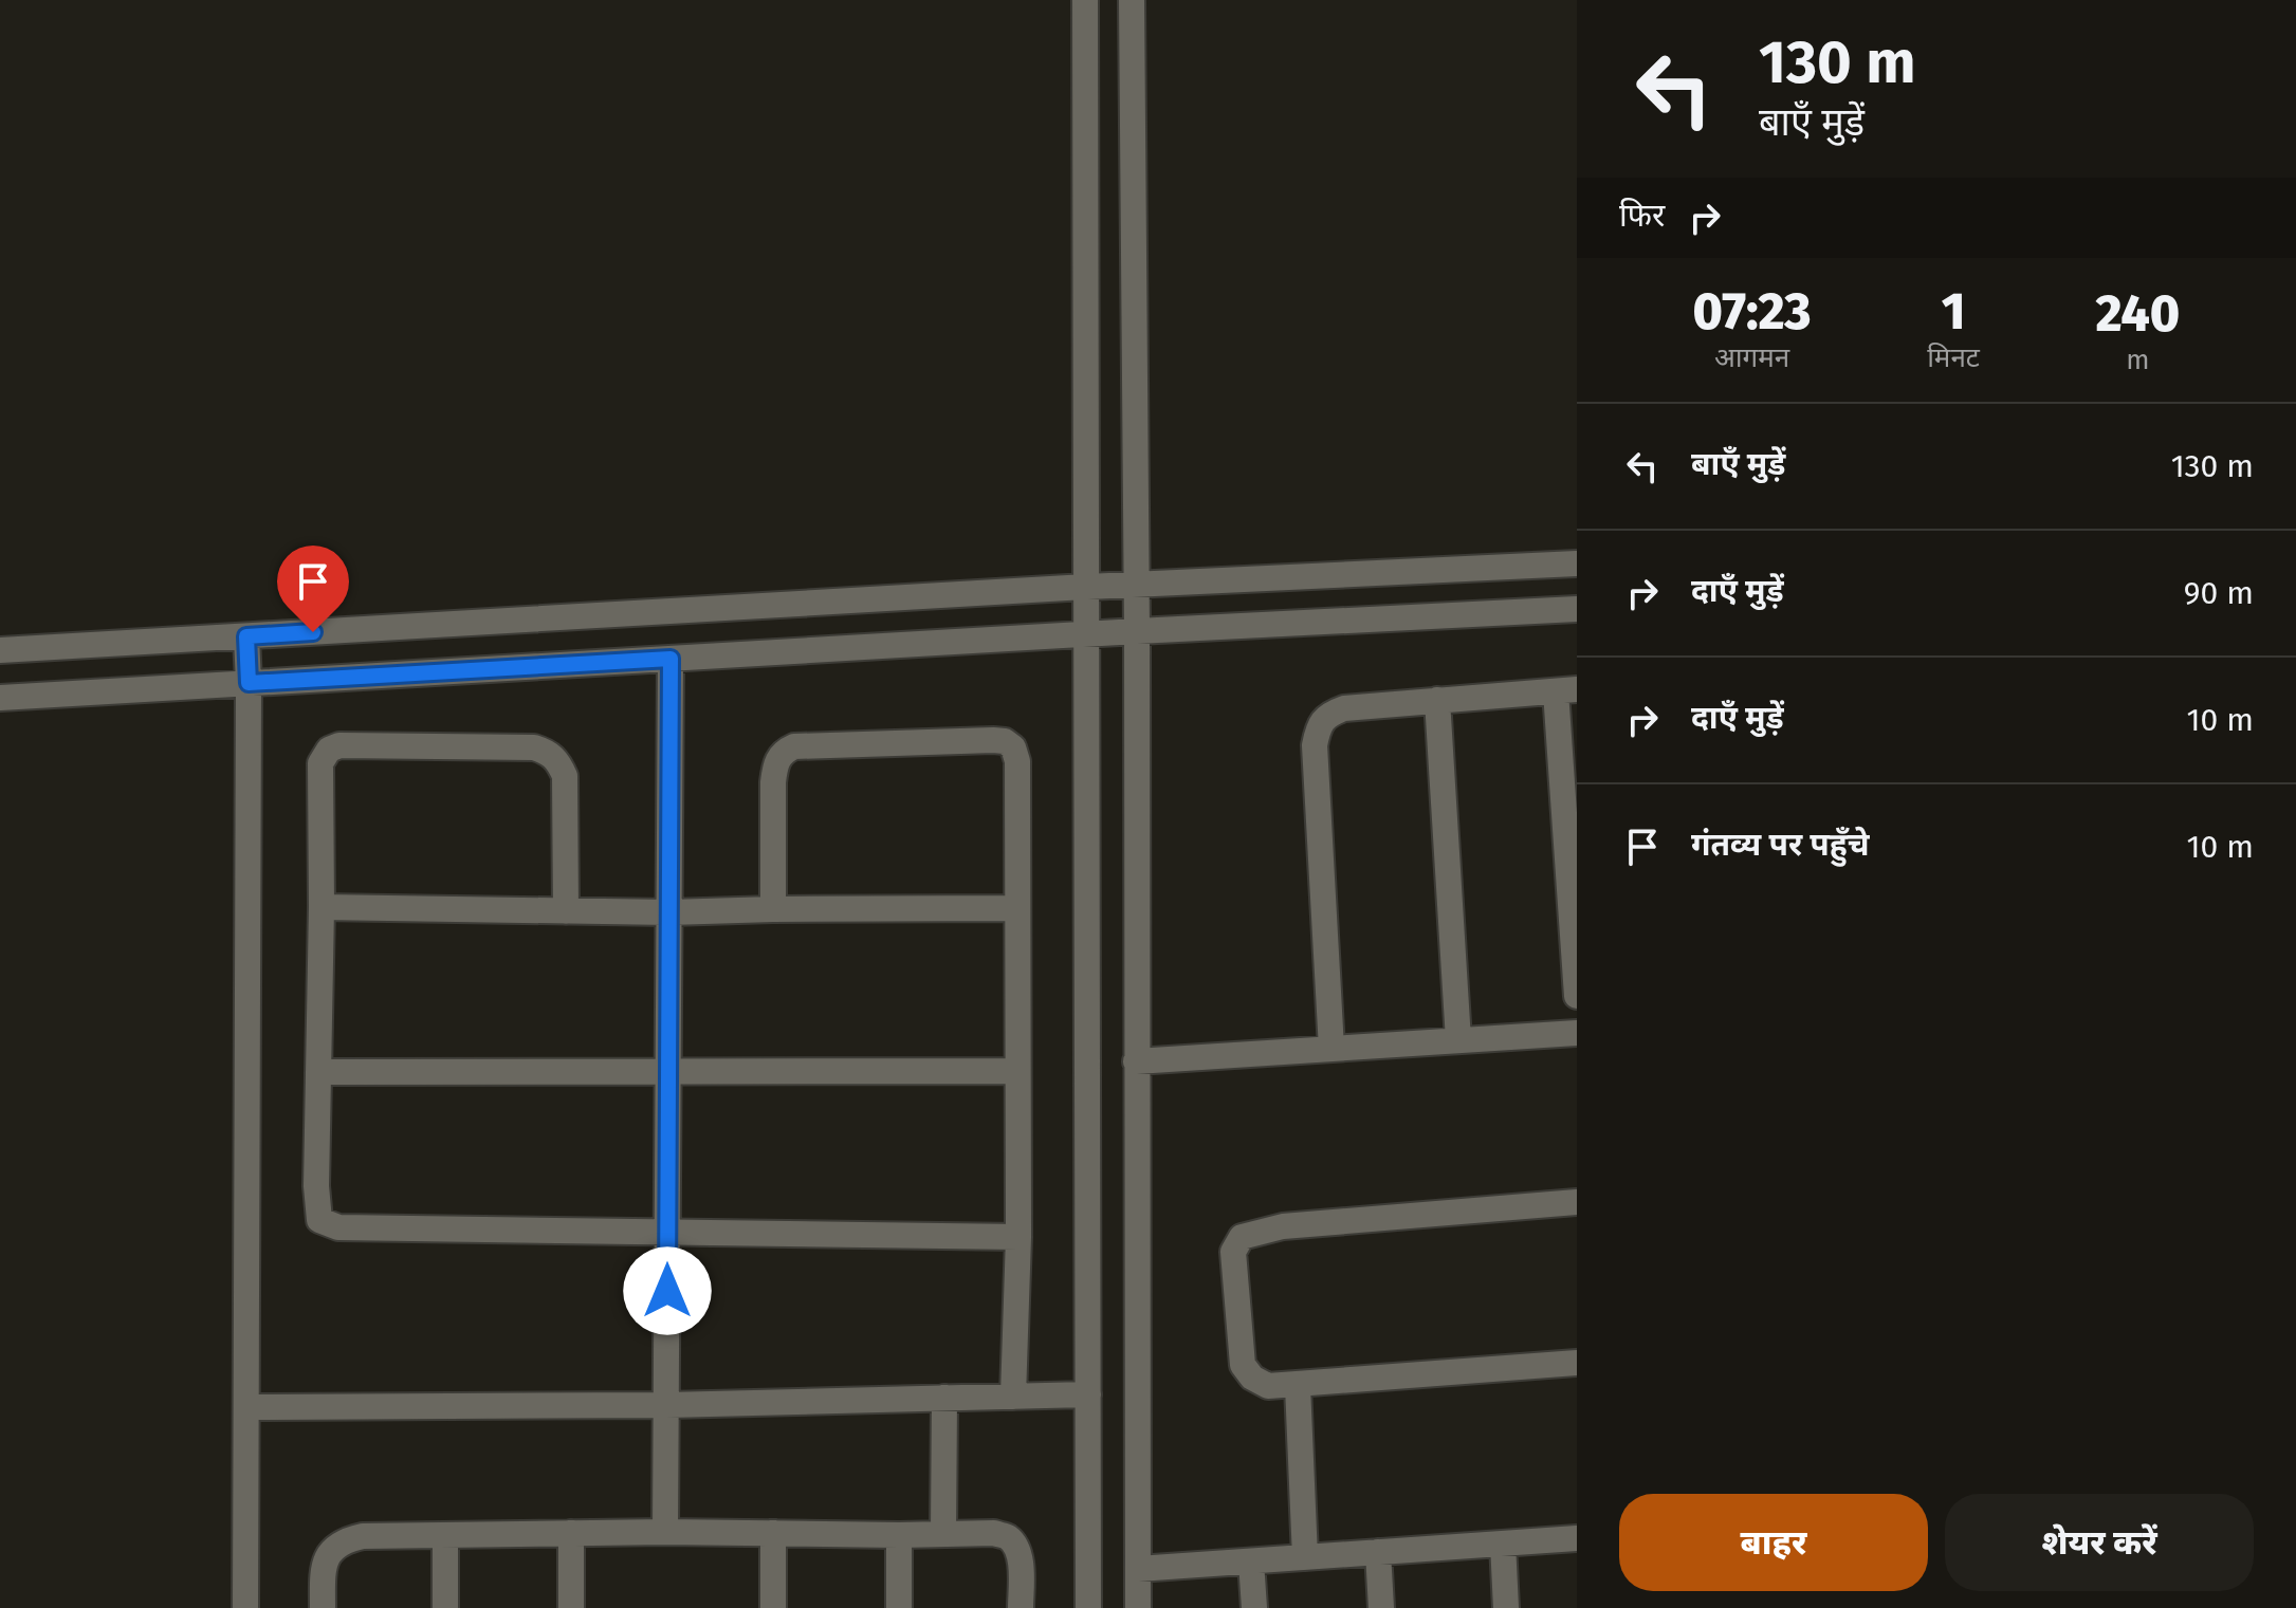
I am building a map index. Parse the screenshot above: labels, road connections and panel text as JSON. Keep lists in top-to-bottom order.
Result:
{
  "page": {
    "turn": ["130 m", "बाएँ मुड़ें"],
    "then": "फिर",
    "eta": [
      "07:23",
      "आगमन",
      "1",
      "मिनट",
      "240",
      "m"
    ],
    "list": [
      {
        "name": "बाएँ मुड़ें",
        "value": "130 m"
      },
      {
        "name": "दाएँ मुड़ें",
        "value": "90 m"
      },
      {
        "name": "दाएँ मुड़ें",
        "value": "10 m"
      },
      {
        "name": "गंतव्य पर पहुँचे",
        "value": "10 m"
      }
    ],
    "buttons": ["बाहर", "शेयर करें"]
  }
}
